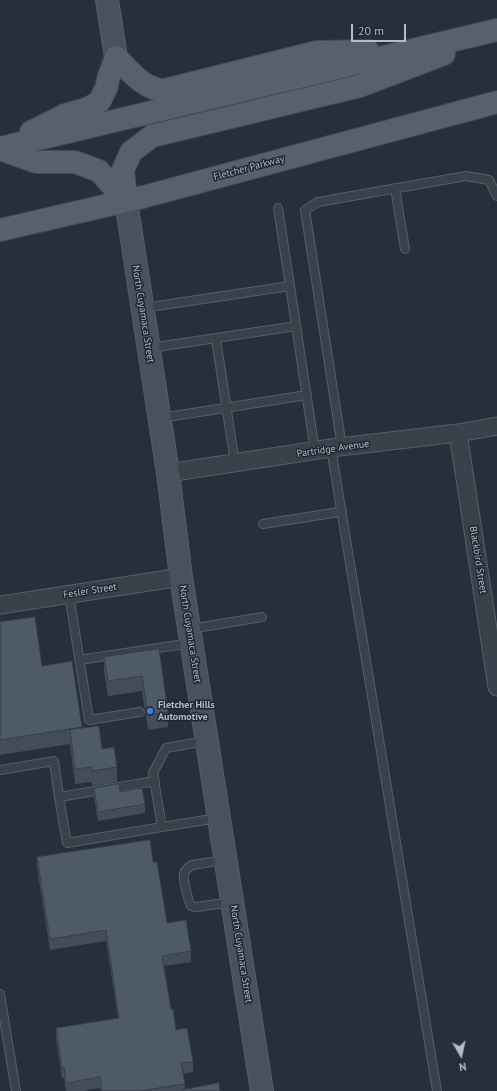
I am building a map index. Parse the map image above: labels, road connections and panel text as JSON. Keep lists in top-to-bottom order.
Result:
{
  "streets": {
    "main road": ["Fletcher Parkway", "North Cuyamaca Street"],
    "street": ["Partridge Avenue", "Blackbird Street", "Fesler Street"]
  },
  "crossings": [
    ["Fletcher Parkway", "North Cuyamaca Street"],
    ["North Cuyamaca Street", "Partridge Avenue"],
    ["North Cuyamaca Street", "Fesler Street"],
    ["Partridge Avenue", "Blackbird Street"]
  ],
  "places": ["Fletcher Hills Automotive"],
  "scale_bar": "20 m",
  "north": "bottom"
}
